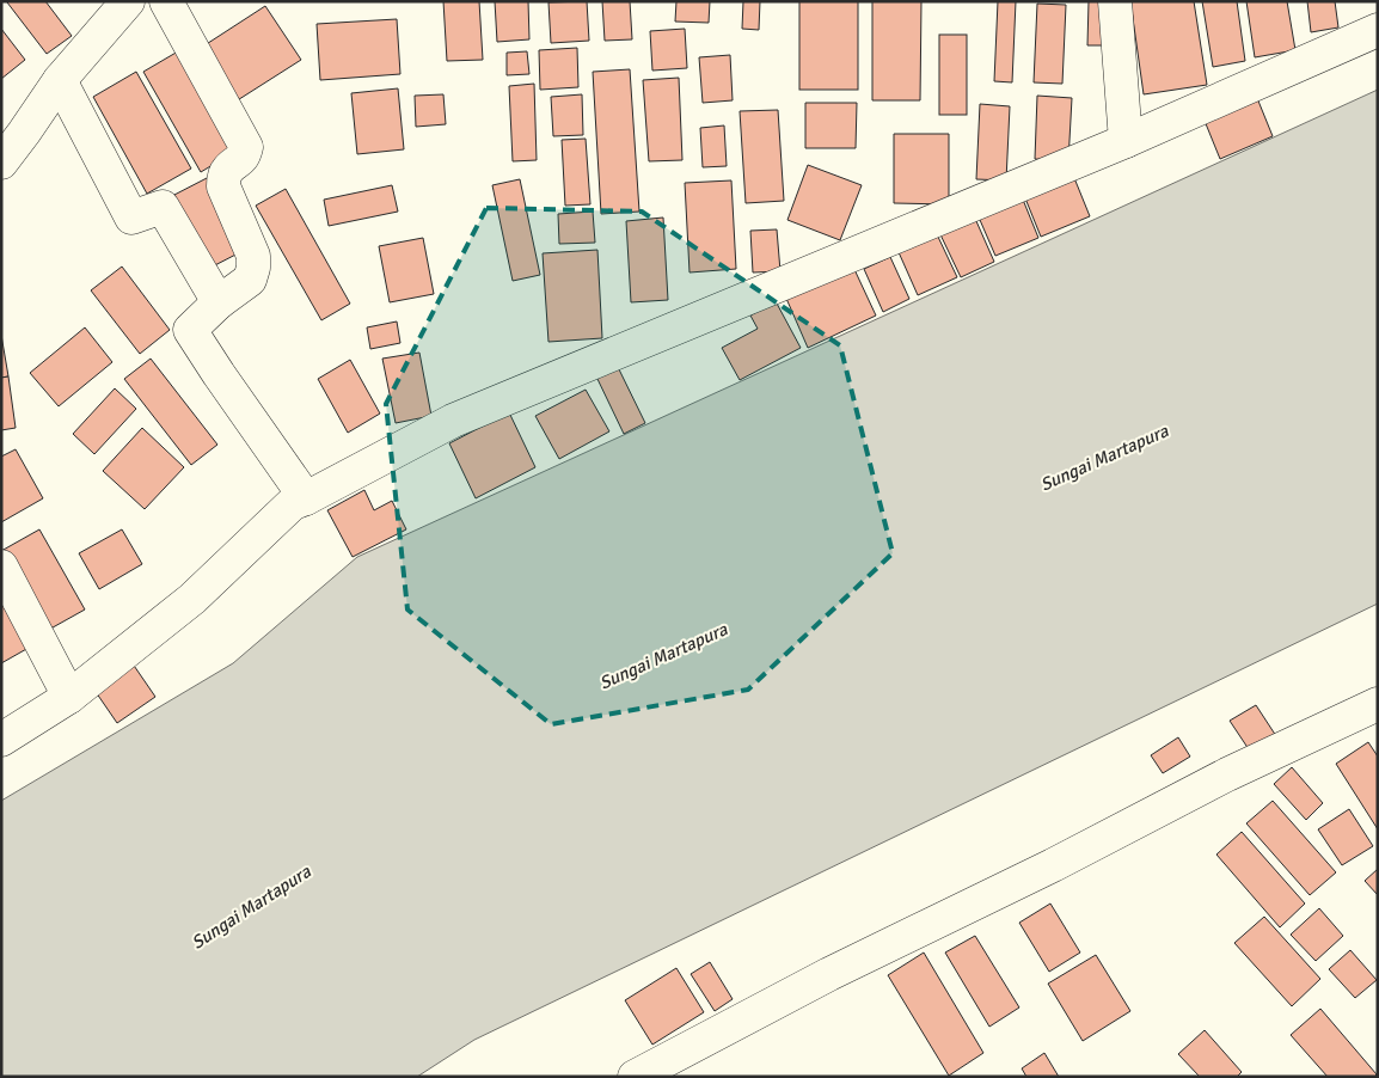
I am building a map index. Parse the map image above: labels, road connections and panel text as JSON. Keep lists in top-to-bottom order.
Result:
{
  "water": ["Sungai Martapura"]
}
